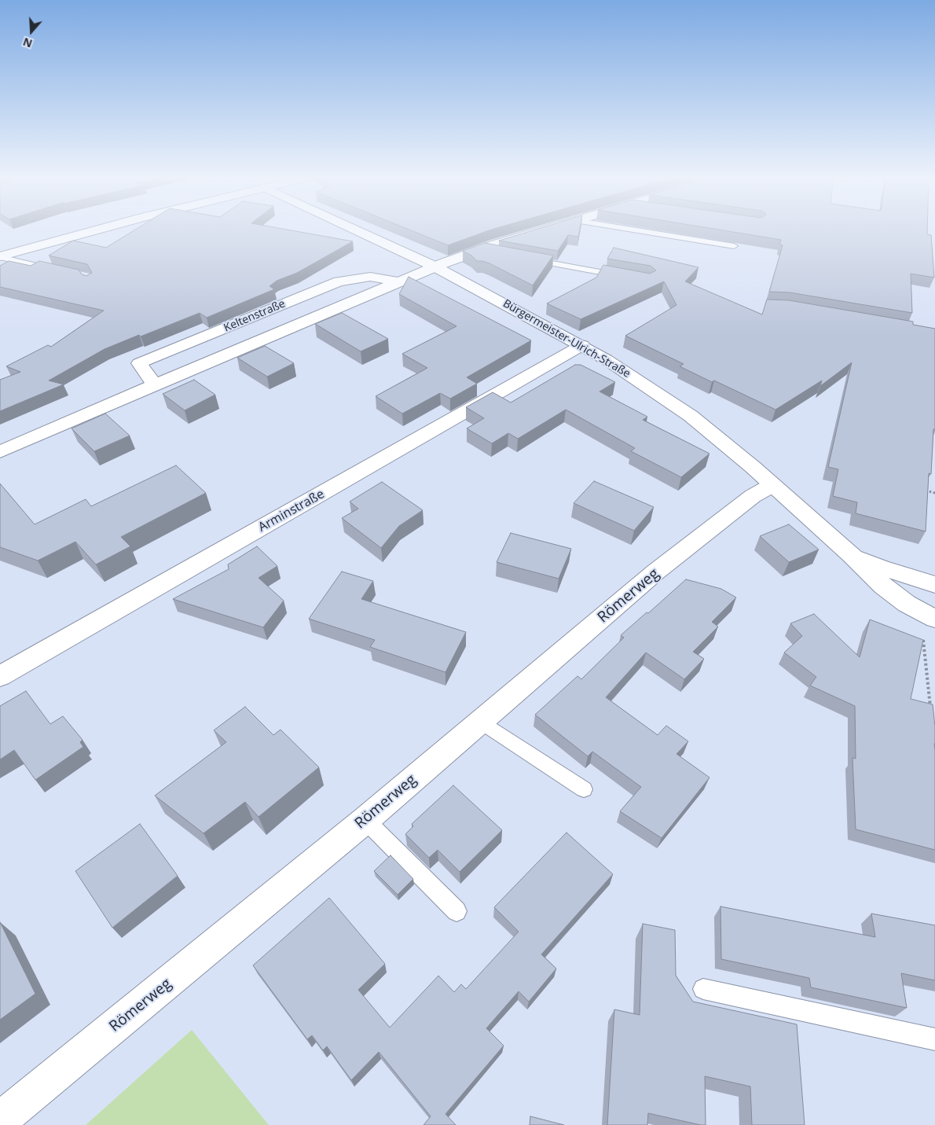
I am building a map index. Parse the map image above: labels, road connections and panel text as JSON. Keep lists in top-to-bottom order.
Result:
{
  "streets": {
    "street": [
      "Keltenstraße",
      "Bürgermeister-Ulrich-Straße",
      "Arminstraße",
      "Römerweg"
    ]
  },
  "crossings": [
    ["Keltenstraße", "Bürgermeister-Ulrich-Straße"],
    ["Bürgermeister-Ulrich-Straße", "Arminstraße"],
    ["Bürgermeister-Ulrich-Straße", "Römerweg"]
  ],
  "north": "bottom"
}
